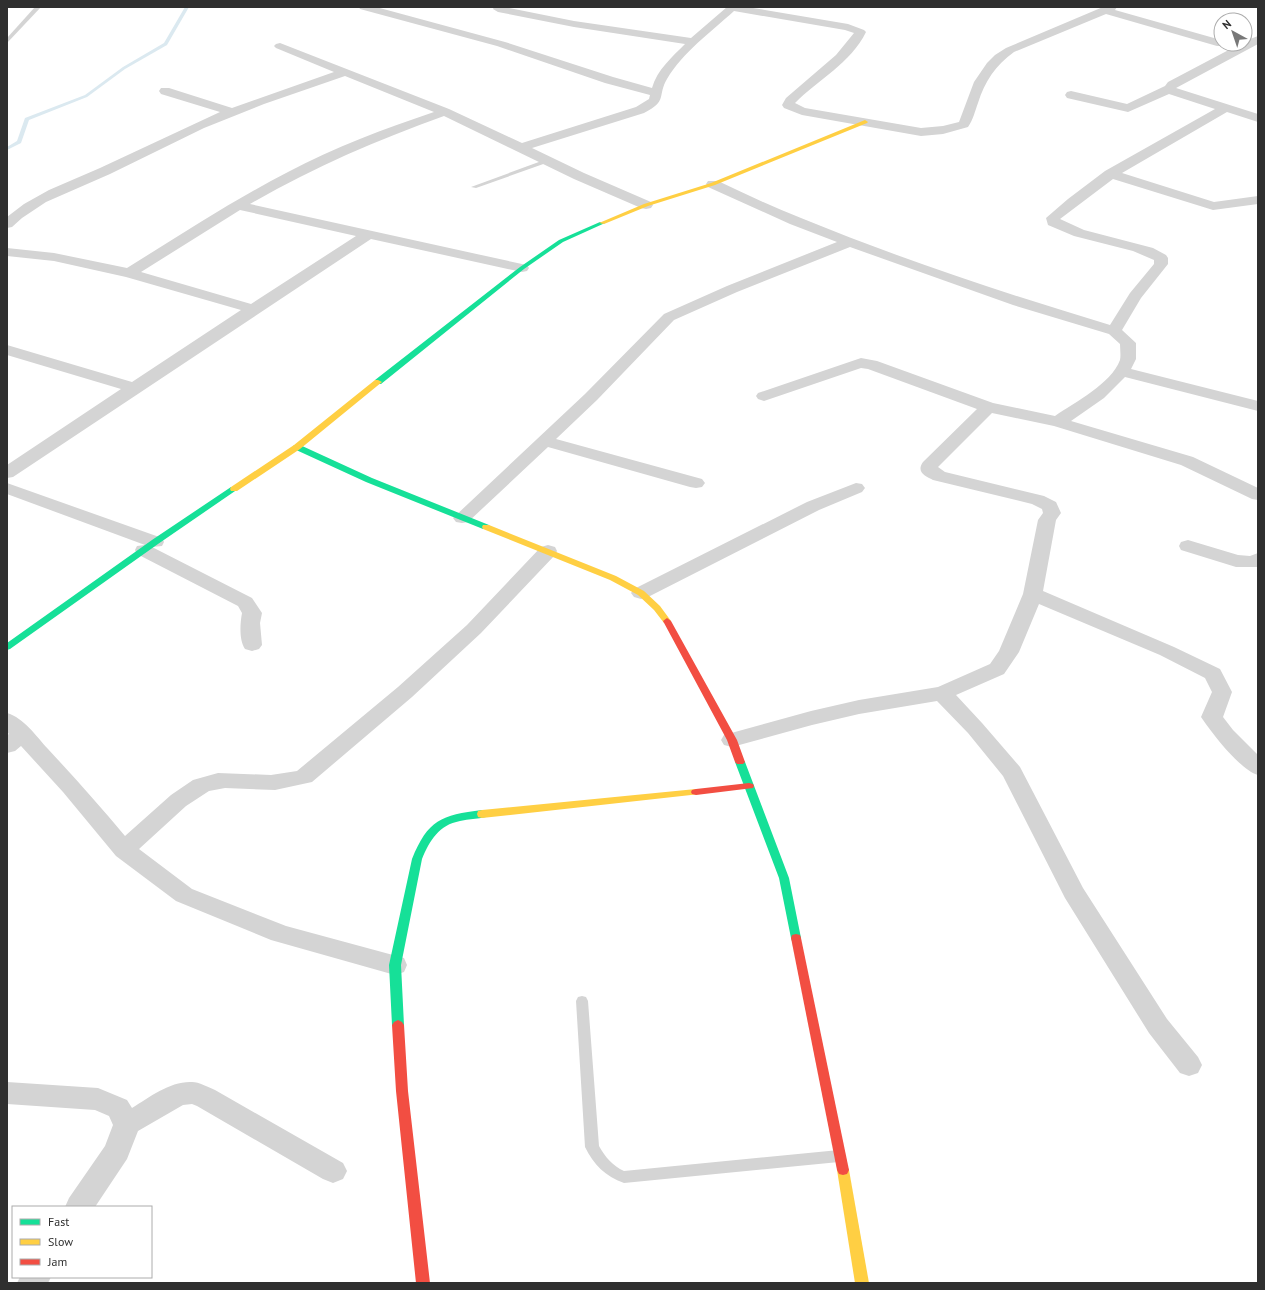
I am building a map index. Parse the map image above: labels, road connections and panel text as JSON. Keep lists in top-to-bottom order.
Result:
{
  "legend": ["Fast", "Slow", "Jam"],
  "north": "top left"
}
